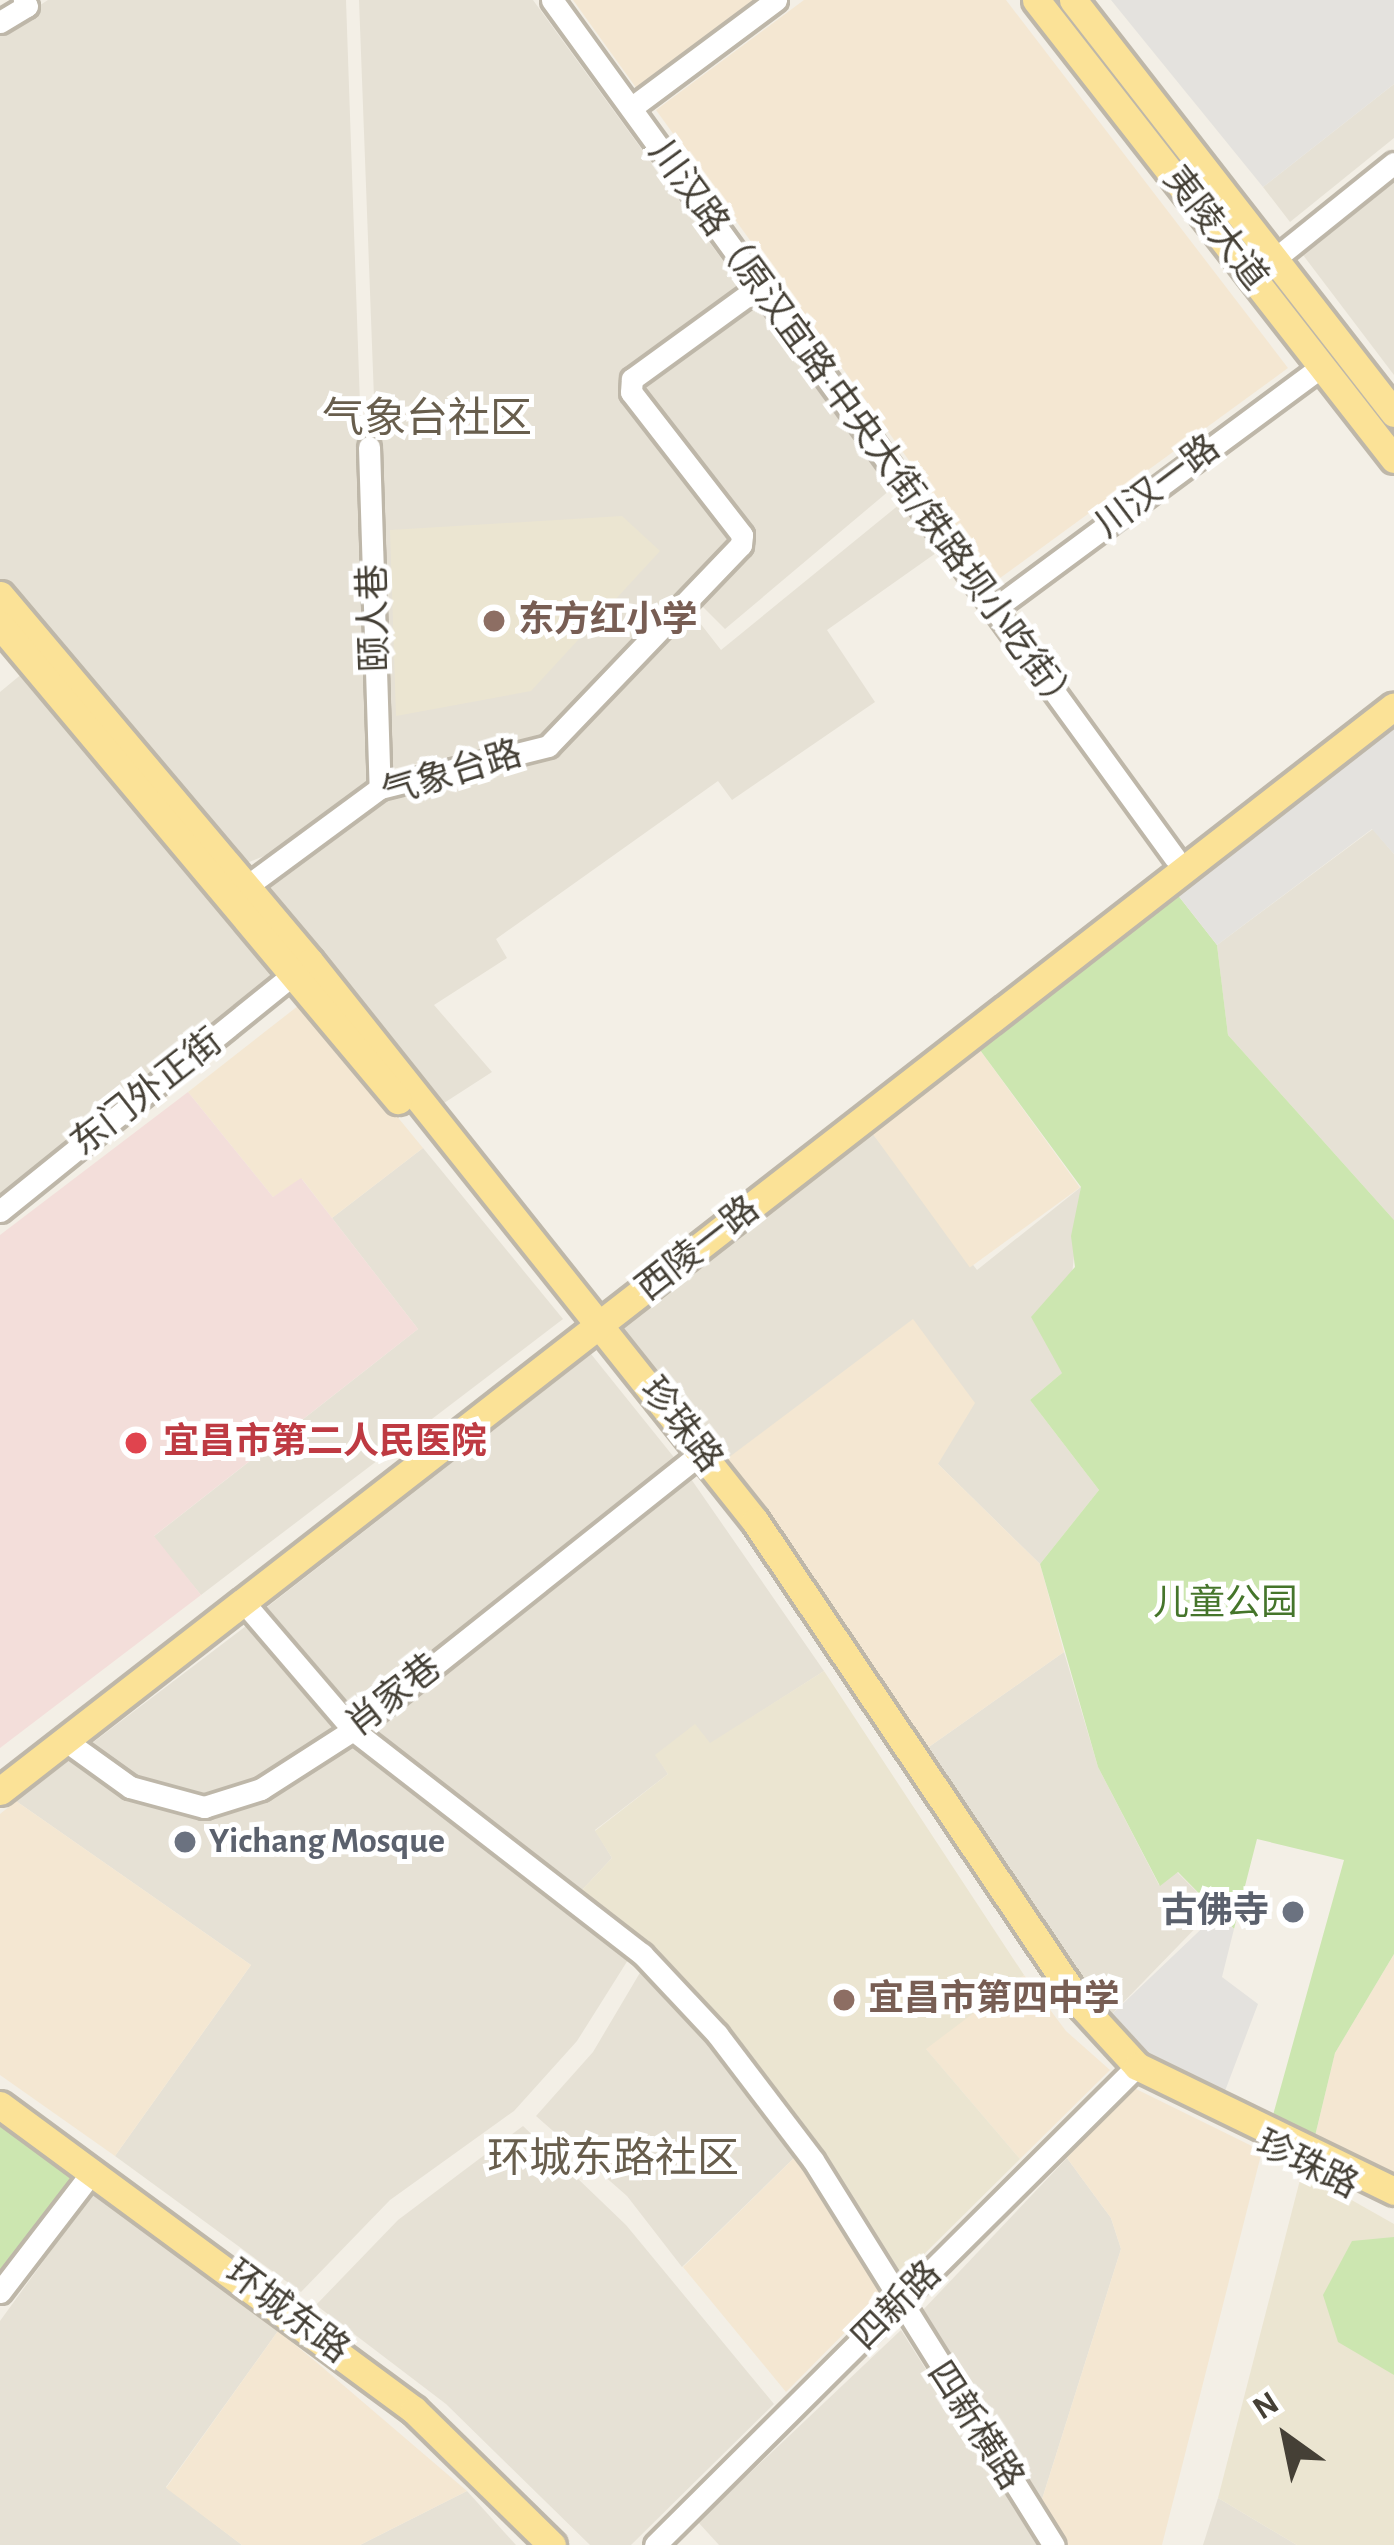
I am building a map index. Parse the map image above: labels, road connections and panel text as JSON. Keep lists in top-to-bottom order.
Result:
{
  "streets": {
    "main road": [
      "夷陵大道",
      "西陵一路",
      "珍珠路",
      "环城东路"
    ],
    "street": [
      "川汉路（原汉宜路·中央大街/铁路坝小吃街）",
      "川汉一路",
      "颐人巷",
      "气象台路",
      "东门外正街",
      "肖家巷",
      "四新路",
      "四新横路"
    ]
  },
  "crossings": [
    ["夷陵大道", "川汉一路"],
    ["川汉路（原汉宜路·中央大街/铁路坝小吃街）", "川汉一路"],
    ["川汉路（原汉宜路·中央大街/铁路坝小吃街）", "气象台路"],
    ["川汉路（原汉宜路·中央大街/铁路坝小吃街）", "西陵一路"],
    ["颐人巷", "气象台路"],
    ["气象台路", "珍珠路"],
    ["东门外正街", "珍珠路"],
    ["西陵一路", "珍珠路"],
    ["西陵一路", "肖家巷"],
    ["西陵一路", "四新横路"],
    ["珍珠路", "肖家巷"],
    ["珍珠路", "四新路"],
    ["肖家巷", "四新横路"],
    ["四新路", "四新横路"]
  ],
  "districts": ["气象台社区", "环城东路社区"],
  "parks": ["儿童公园"],
  "places": [
    "东方红小学",
    "宜昌市第二人民医院",
    "Yichang Mosque",
    "古佛寺",
    "宜昌市第四中学"
  ],
  "north": "top left"
}
